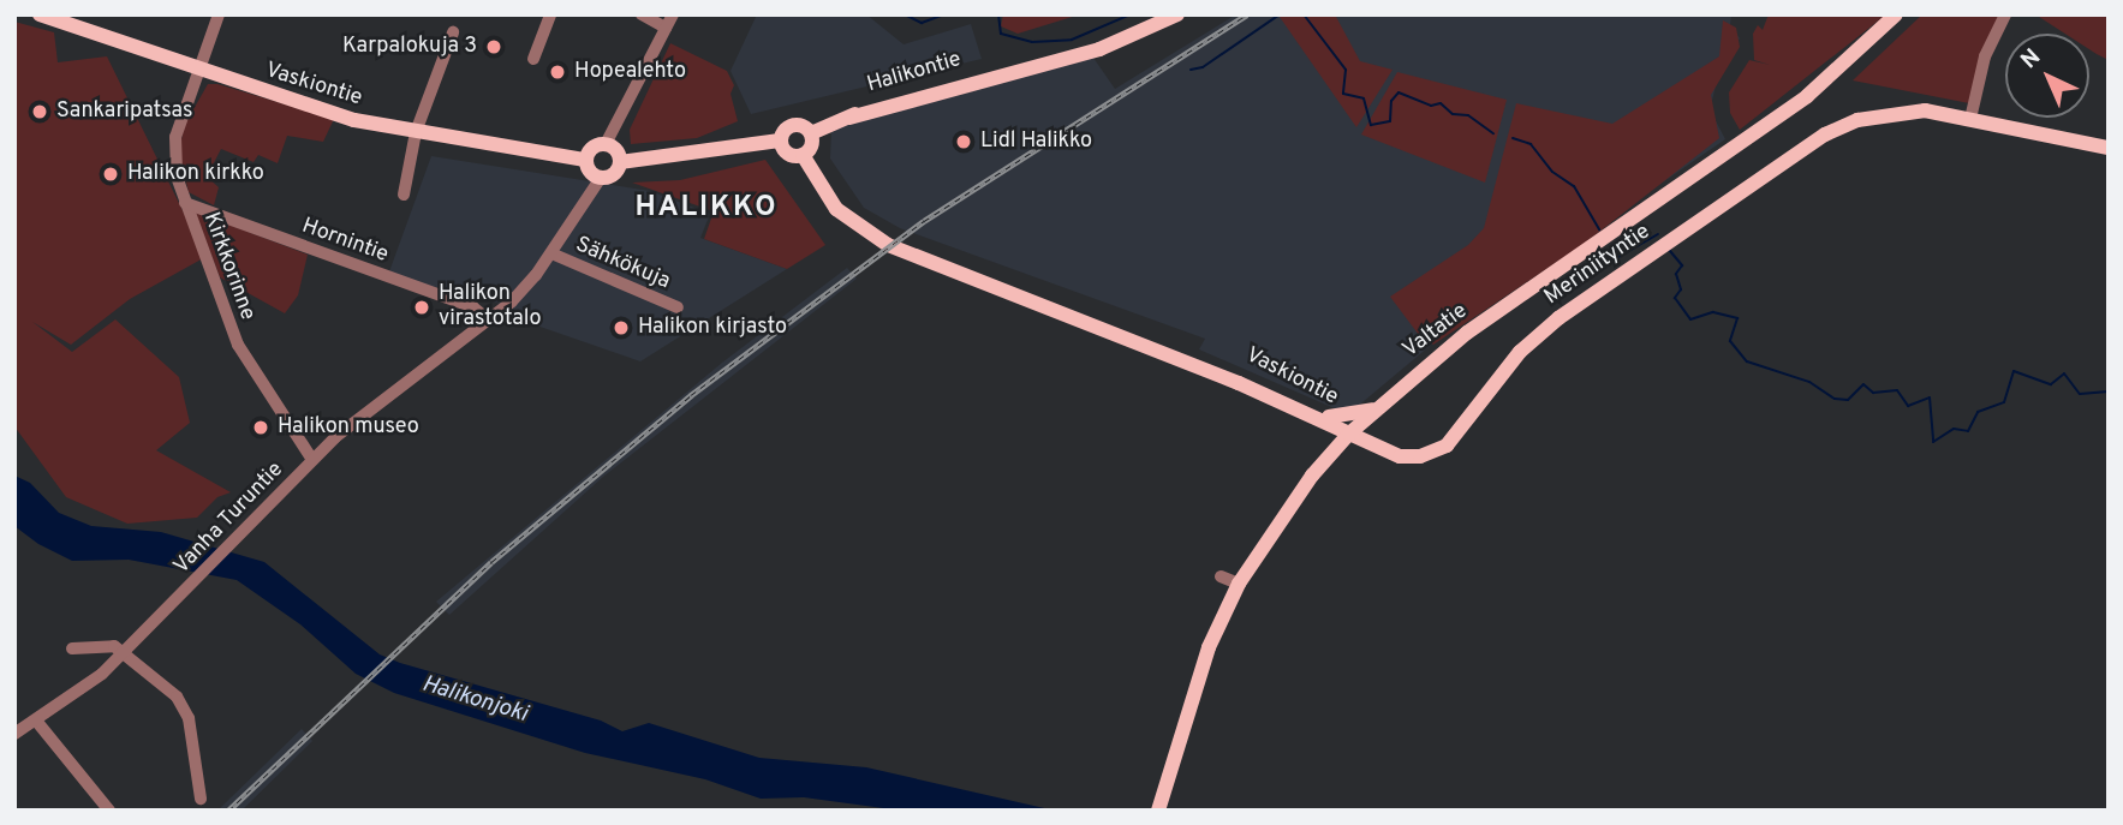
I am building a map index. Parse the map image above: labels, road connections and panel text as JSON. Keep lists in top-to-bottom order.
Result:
{
  "streets": {
    "main road": [
      "Halikontie",
      "Vaskiontie",
      "Meriniityntie",
      "Valtatie"
    ],
    "street": [
      "Hornintie",
      "Sähkökuja",
      "Kirkkorinne",
      "Vanha Turuntie"
    ]
  },
  "crossings": [
    ["Halikontie", "Vaskiontie"],
    ["Vaskiontie", "Meriniityntie"],
    ["Vaskiontie", "Kirkkorinne"],
    ["Vaskiontie", "Valtatie"],
    ["Vaskiontie", "Vanha Turuntie"],
    ["Hornintie", "Kirkkorinne"],
    ["Hornintie", "Vanha Turuntie"],
    ["Sähkökuja", "Vanha Turuntie"],
    ["Meriniityntie", "Valtatie"],
    ["Kirkkorinne", "Vanha Turuntie"]
  ],
  "districts": ["HALIKKO"],
  "water": ["Halikonjoki"],
  "places": [
    "Karpalokuja 3",
    "Hopealehto",
    "Sankaripatsas",
    "Lidl Halikko",
    "Halikon kirkko",
    "Halikon virastotalo",
    "Halikon kirjasto",
    "Halikon museo"
  ],
  "north": "top left"
}
